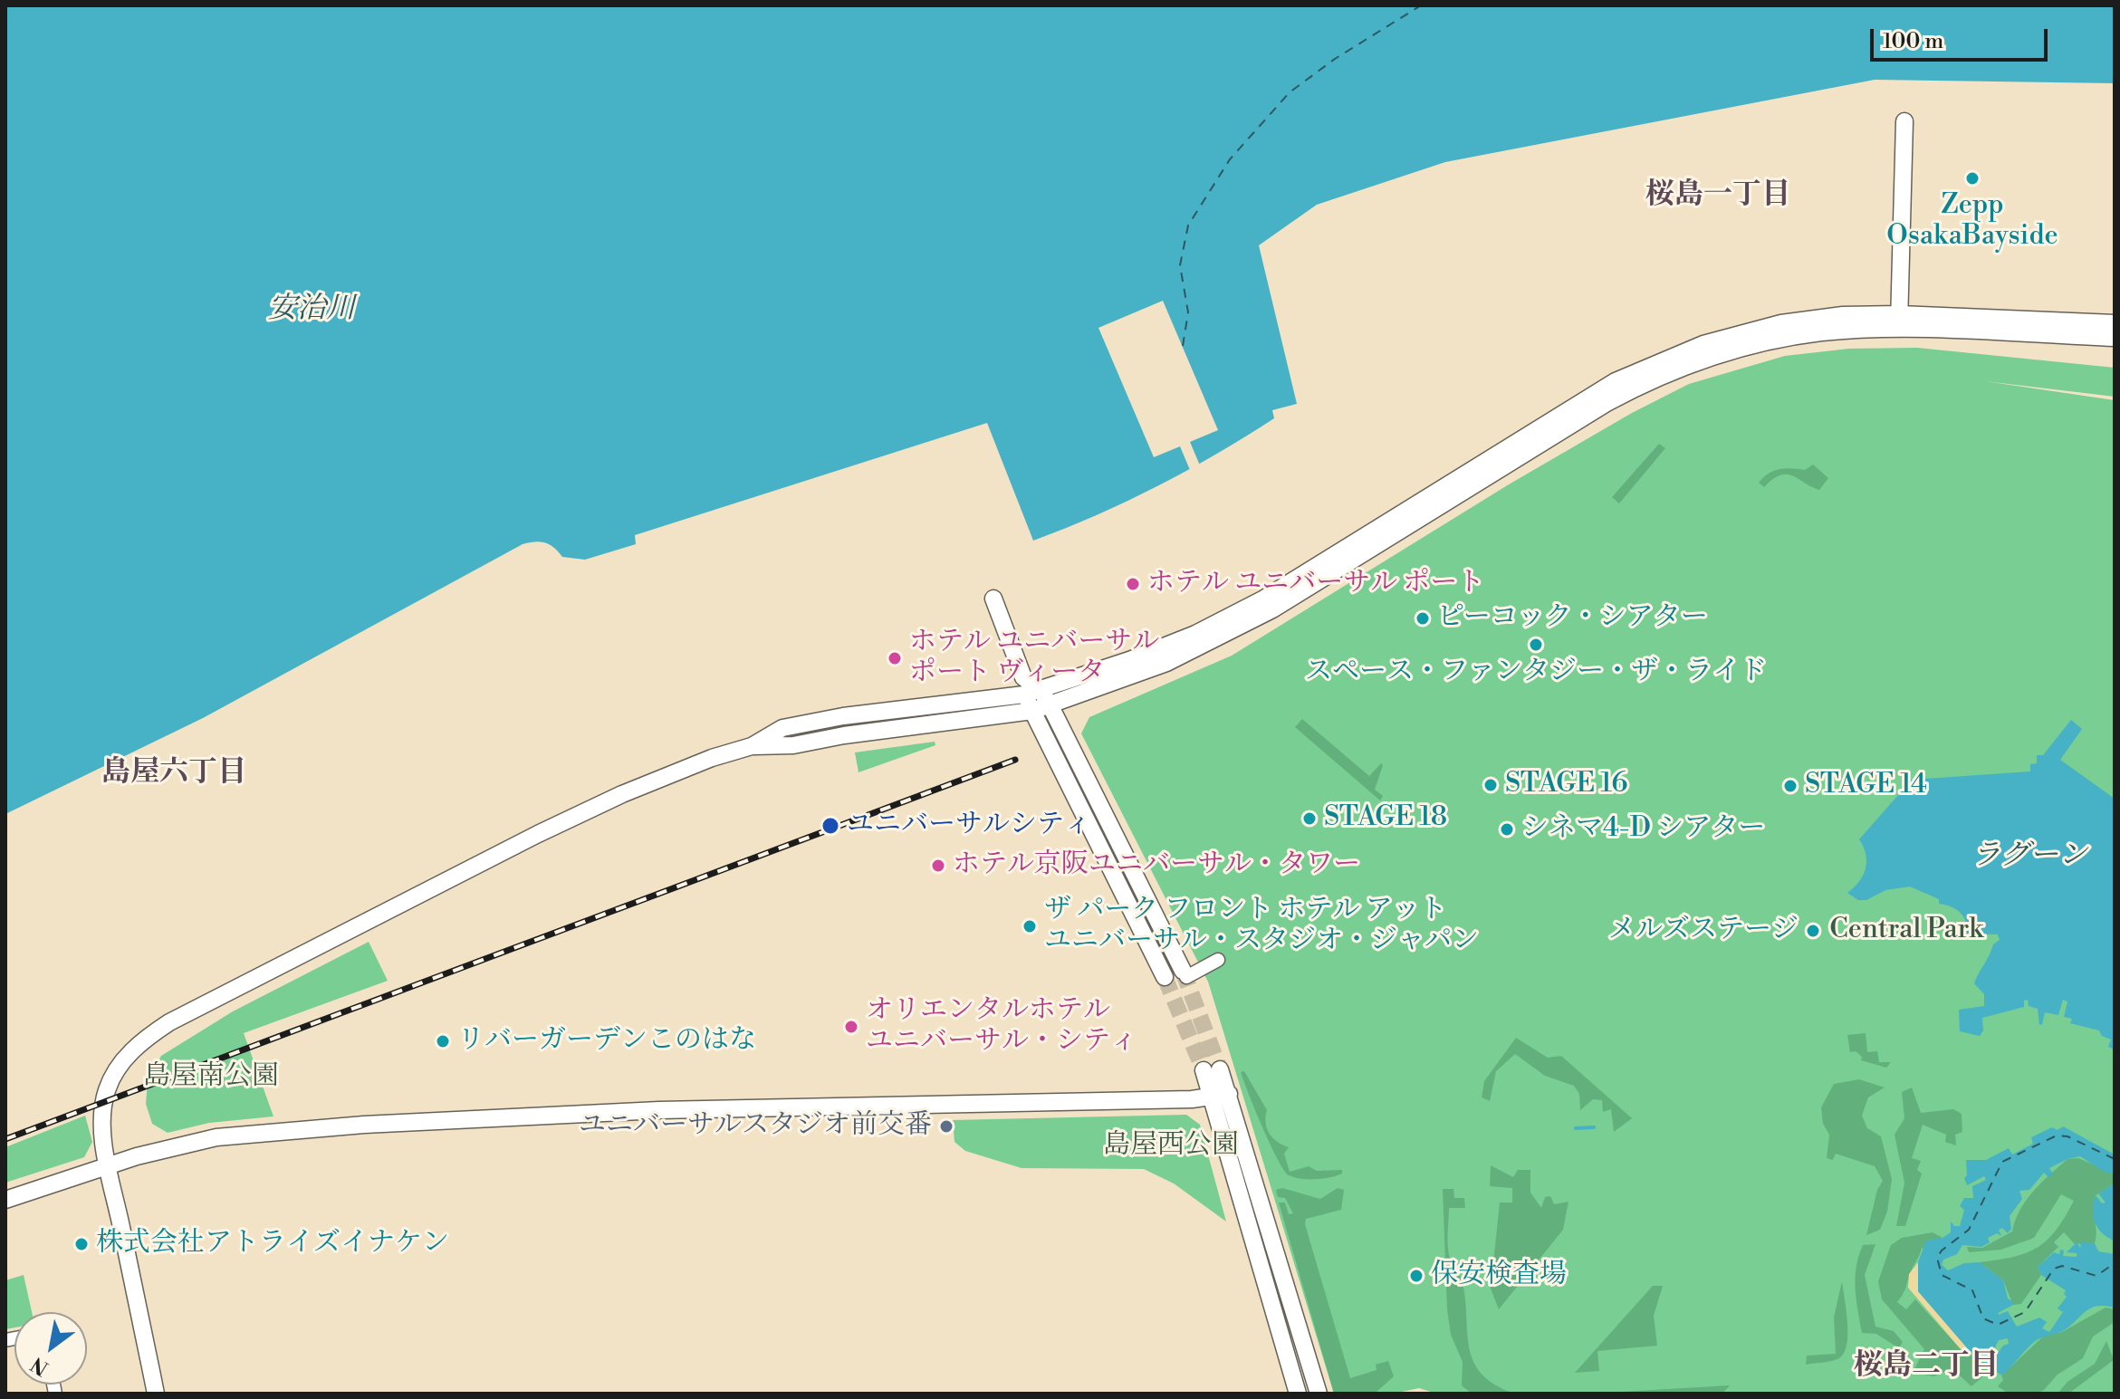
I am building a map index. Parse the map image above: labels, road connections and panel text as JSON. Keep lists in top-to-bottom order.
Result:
{
  "districts": ["桜島一丁目", "島屋六丁目", "桜島二丁目"],
  "water": ["安治川", "ラグーン"],
  "parks": ["Central Park", "島屋南公園", "島屋西公園"],
  "places": [
    "Zepp OsakaBayside",
    "ホテル ユニバーサル ポート",
    "ピーコック・シアター",
    "スペース・ファンタジー・ザ・ライド",
    "ホテル ユニバーサル ポート ヴィータ",
    "STAGE 16",
    "STAGE 14",
    "STAGE 18",
    "ユニバーサルシティ",
    "シネマ4-D シアター",
    "ホテル京阪ユニバーサル・タワー",
    "ザ パーク フロント ホテル アット ユニバーサル・スタジオ・ジャパン",
    "メルズステージ",
    "オリエンタルホテル ユニバーサル・シティ",
    "リバーガーデンこのはな",
    "ユニバーサルスタジオ前交番",
    "株式会社アトライズイナケン",
    "保安検査場"
  ],
  "scale_bar": "100 m",
  "north": "bottom left"
}
